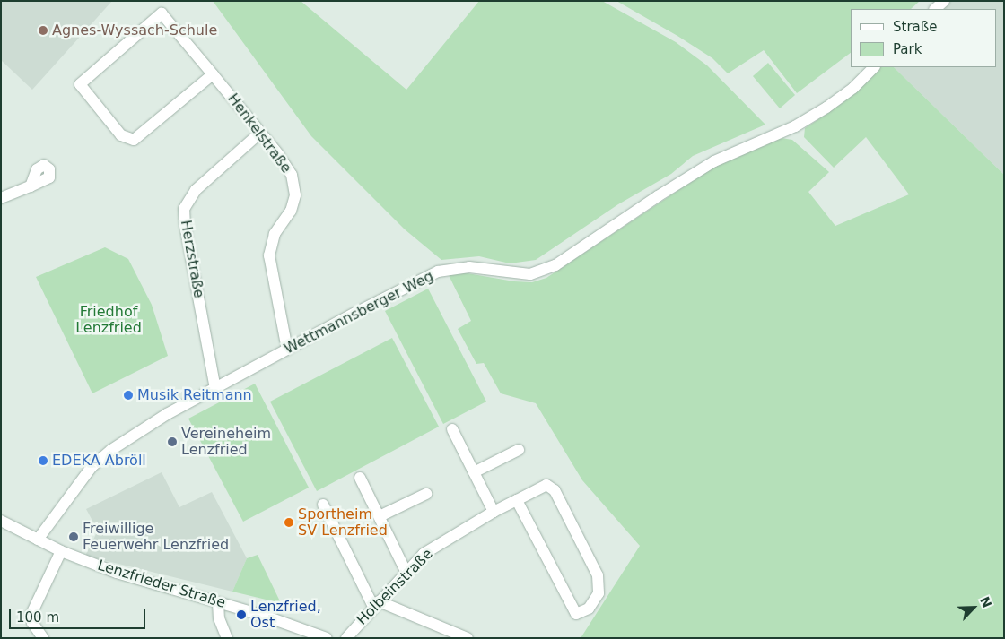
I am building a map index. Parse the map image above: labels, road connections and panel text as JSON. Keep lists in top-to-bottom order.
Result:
{
  "streets": {
    "street": [
      "Henkelstraße",
      "Herzstraße",
      "Wettmannsberger Weg",
      "Lenzfrieder Straße",
      "Holbeinstraße"
    ]
  },
  "crossings": [
    ["Henkelstraße", "Herzstraße"],
    ["Henkelstraße", "Wettmannsberger Weg"],
    ["Herzstraße", "Wettmannsberger Weg"],
    ["Wettmannsberger Weg", "Lenzfrieder Straße"]
  ],
  "parks": ["Friedhof Lenzfried"],
  "places": [
    "Agnes-Wyssach-Schule",
    "Musik Reitmann",
    "Vereineheim Lenzfried",
    "EDEKA Abröll",
    "Sportheim SV Lenzfried",
    "Freiwillige Feuerwehr Lenzfried",
    "Lenzfried, Ost"
  ],
  "legend": ["Straße", "Park"],
  "scale_bar": "100 m",
  "north": "top right"
}
